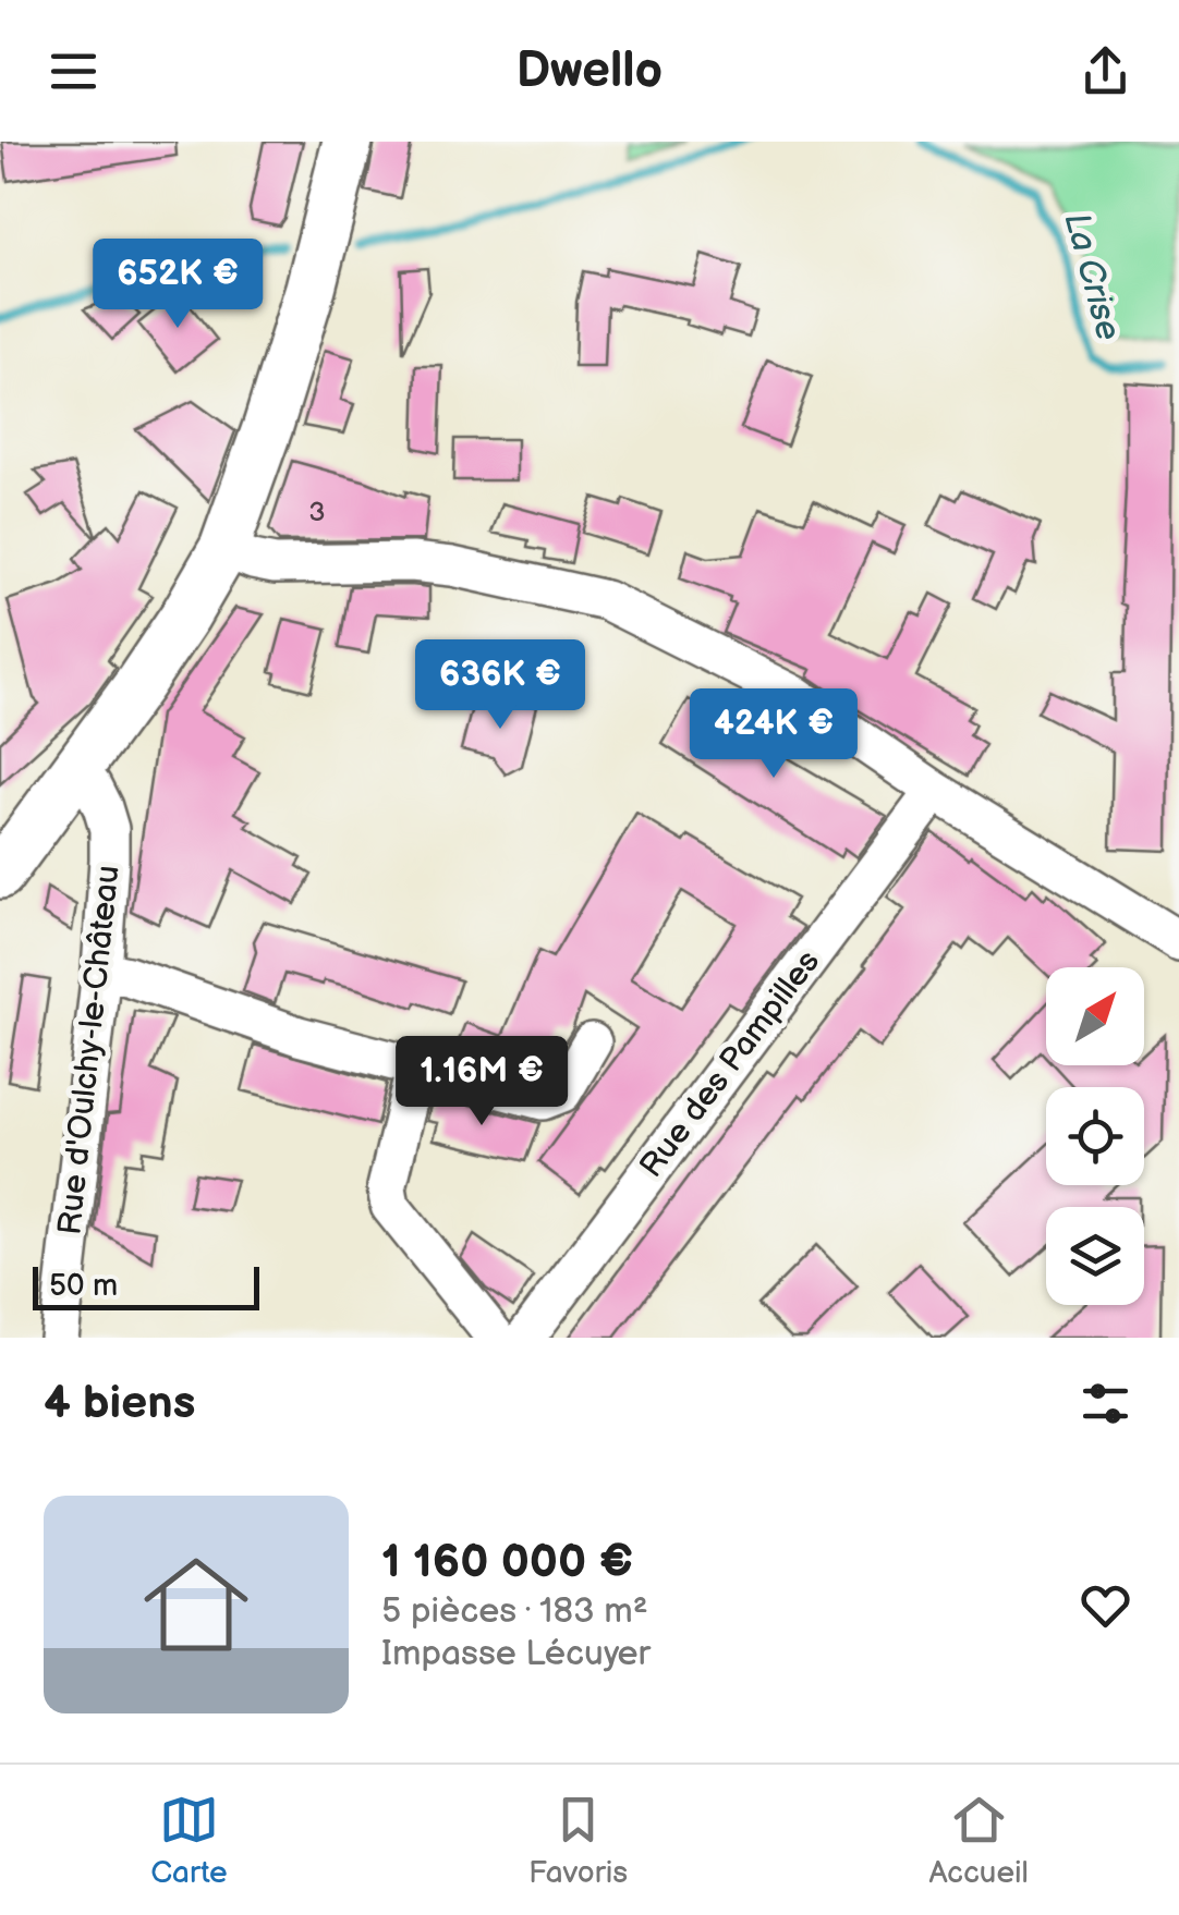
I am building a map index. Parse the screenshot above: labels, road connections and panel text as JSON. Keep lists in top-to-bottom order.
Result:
{
  "streets": {
    "street": ["Rue d'Oulchy-le-Château", "Rue des Pampilles"]
  },
  "water": ["La Crise"],
  "house_numbers": ["3"],
  "scale_bar": "50 m",
  "north": "top right",
  "page": {
    "header": "Dwello",
    "price": [
      "652K €",
      "636K €",
      "424K €",
      "1.16M €"
    ],
    "scale": "50 m",
    "heading": "4 biens",
    "list": [
      {
        "name": "1 160 000 €",
        "note": "5 pièces · 183 m² · Impasse Lécuyer"
      }
    ],
    "tabs": ["Carte", "Favoris", "Accueil"]
  }
}
